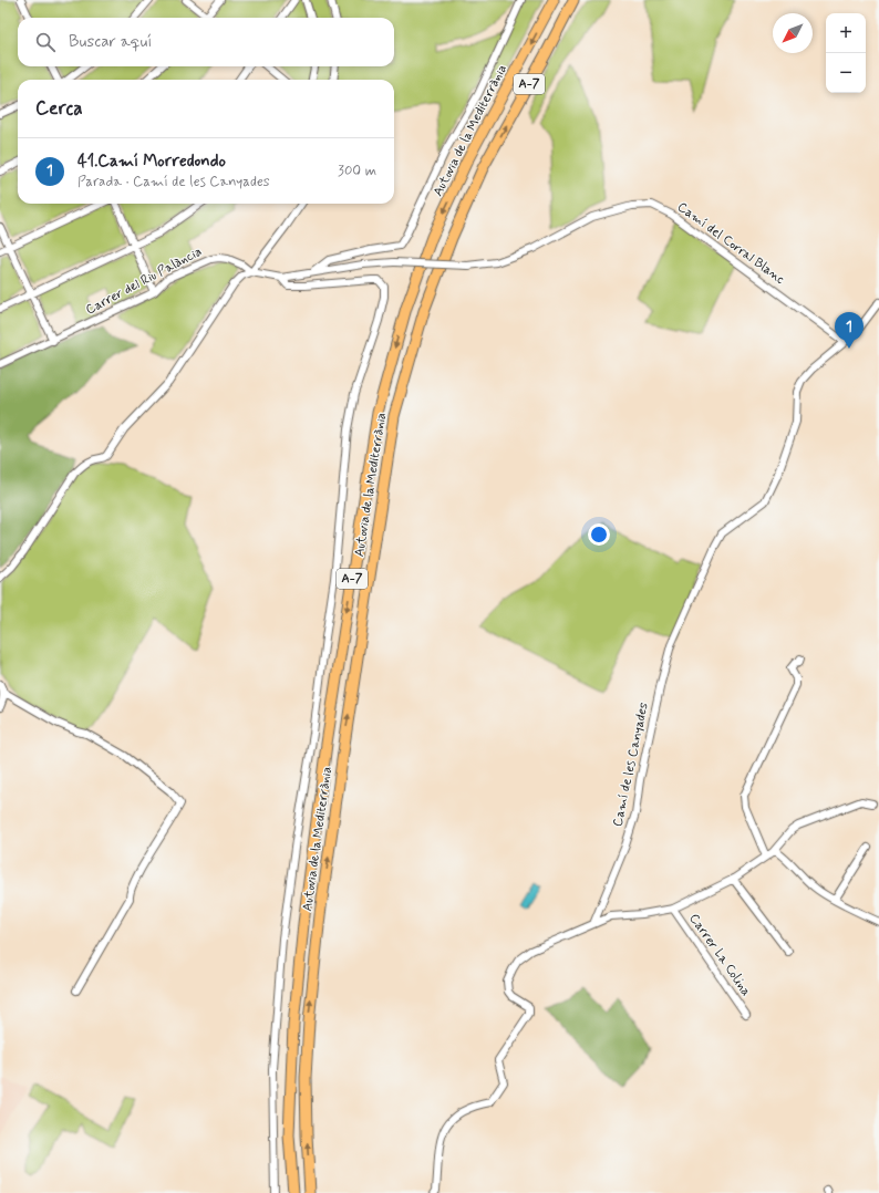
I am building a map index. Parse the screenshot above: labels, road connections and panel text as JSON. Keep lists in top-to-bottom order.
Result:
{
  "streets": {
    "highway": ["A-7", "Autovia de la Mediterrània"],
    "street": [
      "Camí del Corral Blanc",
      "Carrer del Riu Palància",
      "Camí de les Canyades",
      "Carrer La Colina"
    ]
  },
  "crossings": [
    ["Camí del Corral Blanc", "Carrer del Riu Palància"],
    ["Camí del Corral Blanc", "Camí de les Canyades"]
  ],
  "north": "bottom left",
  "page": {
    "map_buttons": ["+", "−"],
    "search": "Buscar aquí",
    "heading": "Cerca",
    "list": [
      {
        "mark": "1",
        "name": "41.Camí Morredondo",
        "note": "Parada · Camí de les Canyades",
        "value": "300 m"
      }
    ],
    "pins": "1"
  }
}
